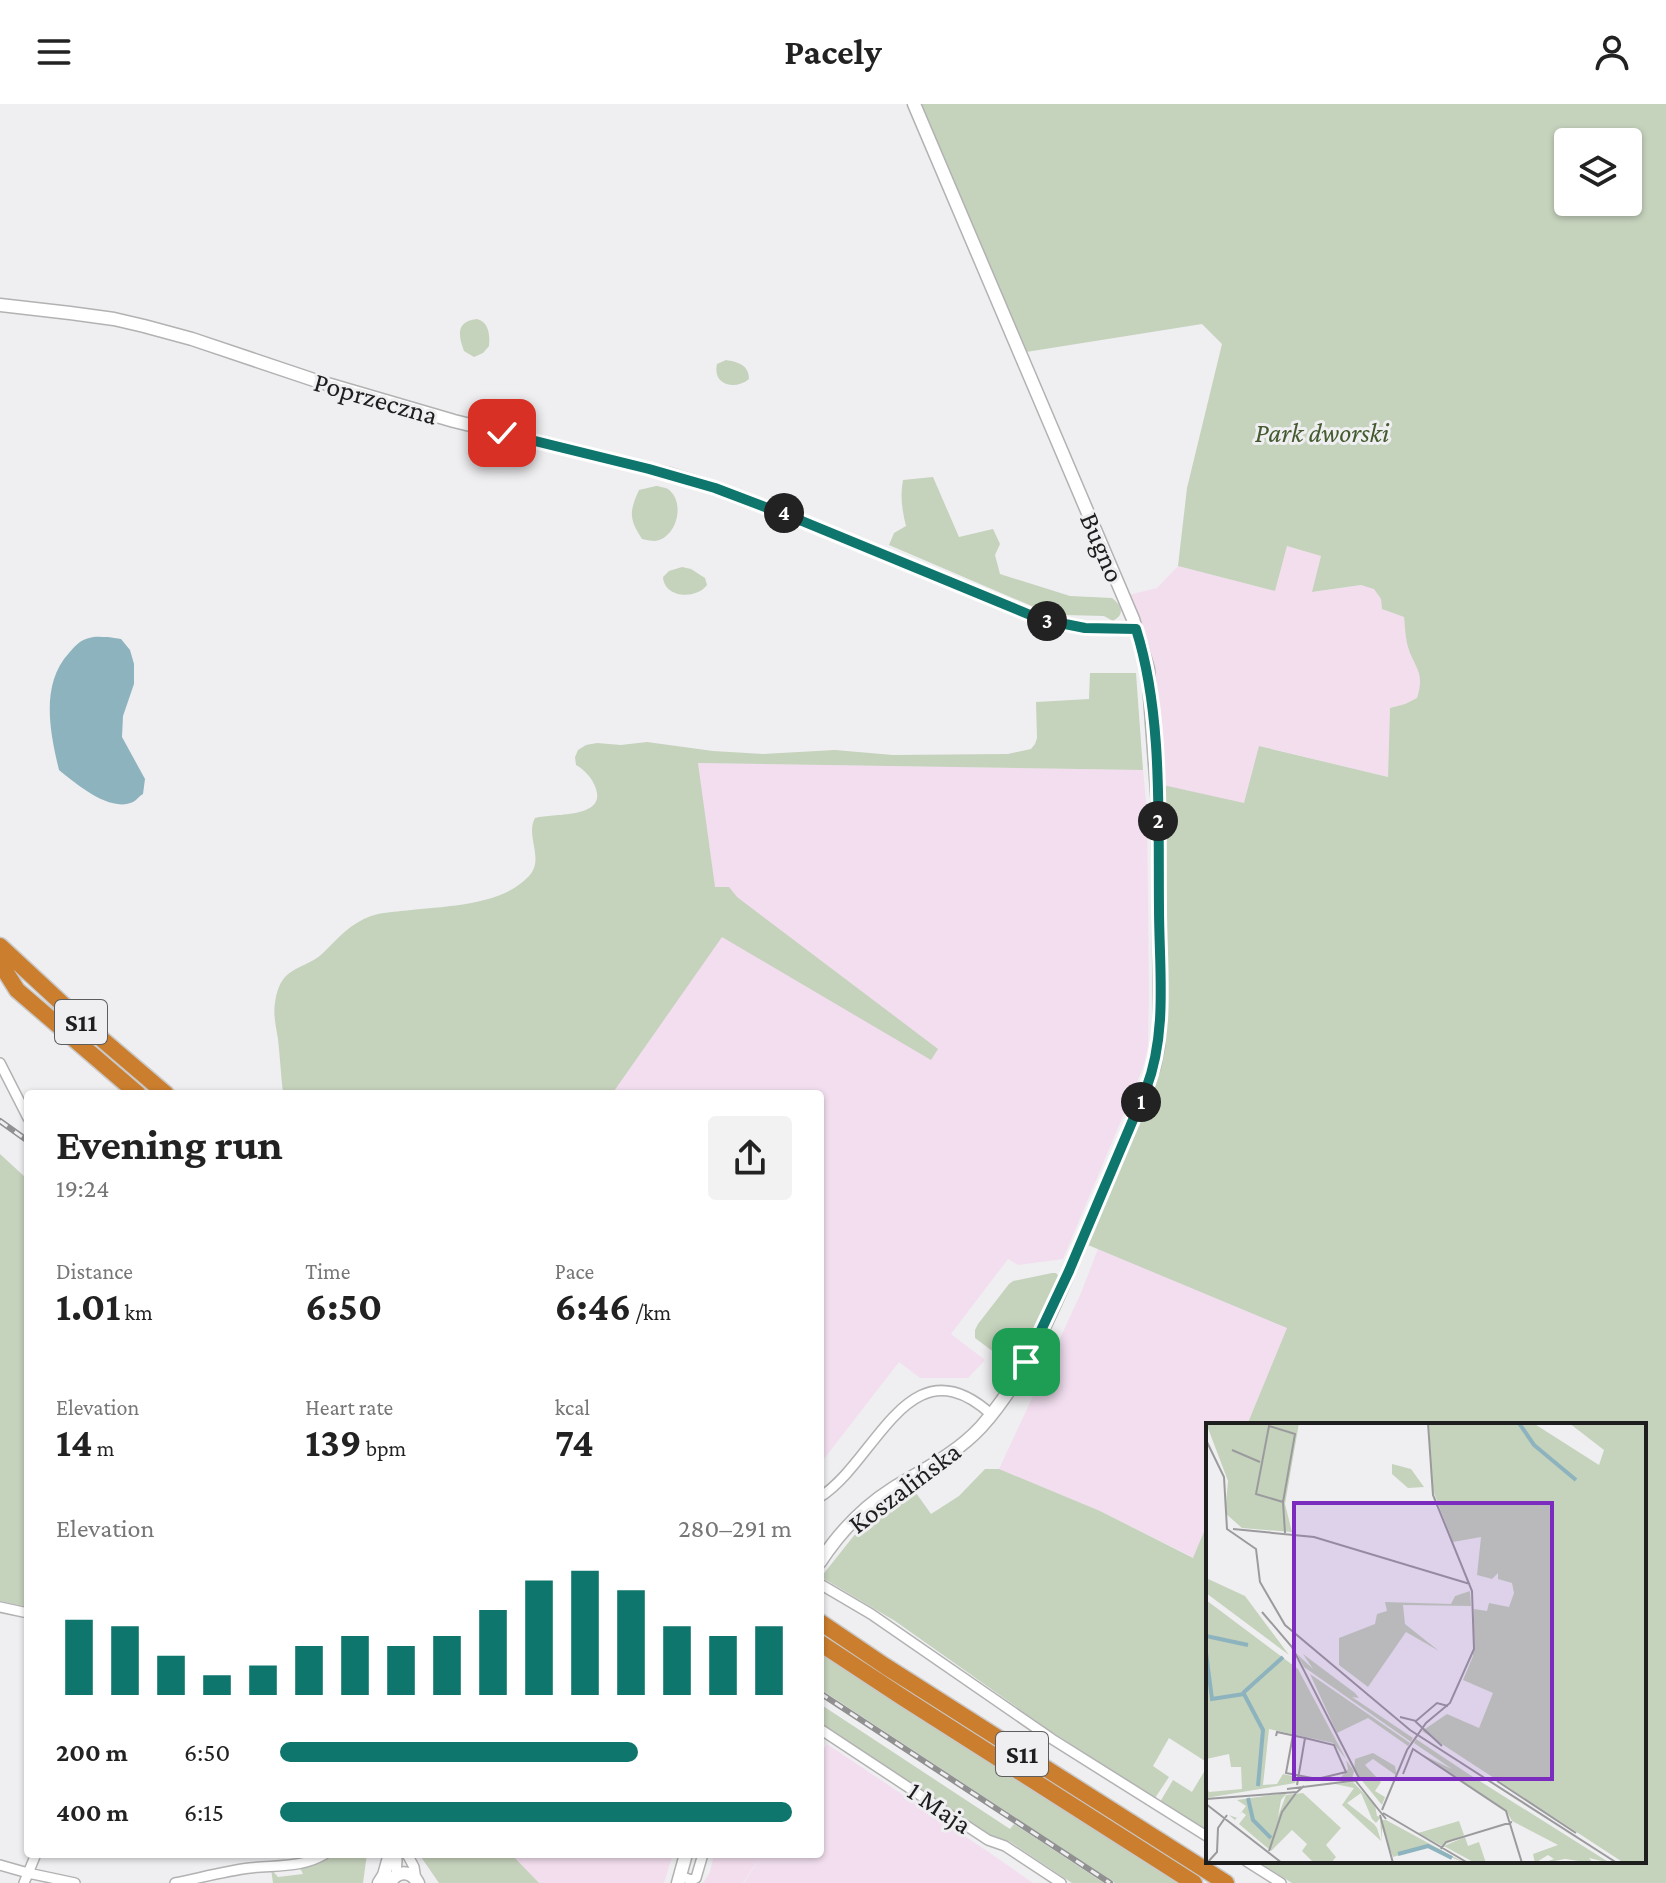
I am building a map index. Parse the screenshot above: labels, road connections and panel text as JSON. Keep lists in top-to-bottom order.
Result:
{
  "streets": {
    "highway": ["S11"],
    "street": [
      "Poprzeczna",
      "Bugno",
      "Koszalińska",
      "1 Maja"
    ]
  },
  "crossings": [
    ["Poprzeczna", "Bugno"],
    ["Bugno", "Koszalińska"]
  ],
  "parks": ["Park dworski"],
  "page": {
    "header": "Pacely",
    "pins": [
      "4",
      "3",
      "2",
      "1"
    ],
    "heading": ["Evening run", "19:24"],
    "stats": [
      ["Distance", "1.01 km"],
      ["Time", "6:50"],
      ["Pace", "6:46 /km"],
      ["Elevation", "14 m"],
      ["Heart rate", "139 bpm"],
      ["kcal", "74"]
    ],
    "chart": ["Elevation", "280–291 m"],
    "list": [
      {
        "name": "200 m",
        "note": "6:50"
      },
      {
        "name": "400 m",
        "note": "6:15"
      }
    ]
  }
}
